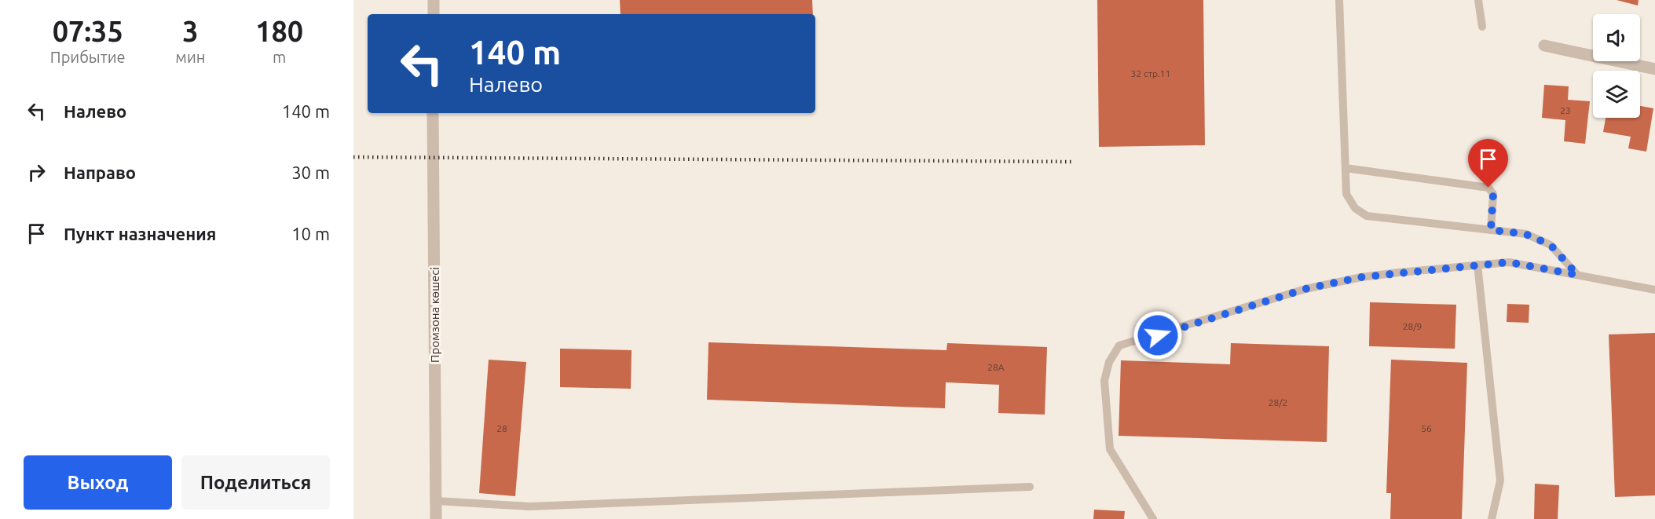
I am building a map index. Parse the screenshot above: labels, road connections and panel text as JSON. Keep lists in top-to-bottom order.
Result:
{
  "streets": {
    "street": ["Промзона көшесі"]
  },
  "house_numbers": [
    "32 стр.11",
    "23",
    "28/9",
    "28А",
    "28/2",
    "28",
    "56"
  ],
  "page": {
    "eta": [
      "07:35",
      "Прибытие",
      "3",
      "мин",
      "180",
      "m"
    ],
    "turn": ["140 m", "Налево"],
    "list": [
      {
        "name": "Налево",
        "value": "140 m"
      },
      {
        "name": "Направо",
        "value": "30 m"
      },
      {
        "name": "Пункт назначения",
        "value": "10 m"
      }
    ],
    "buttons": ["Выход", "Поделиться"]
  }
}
